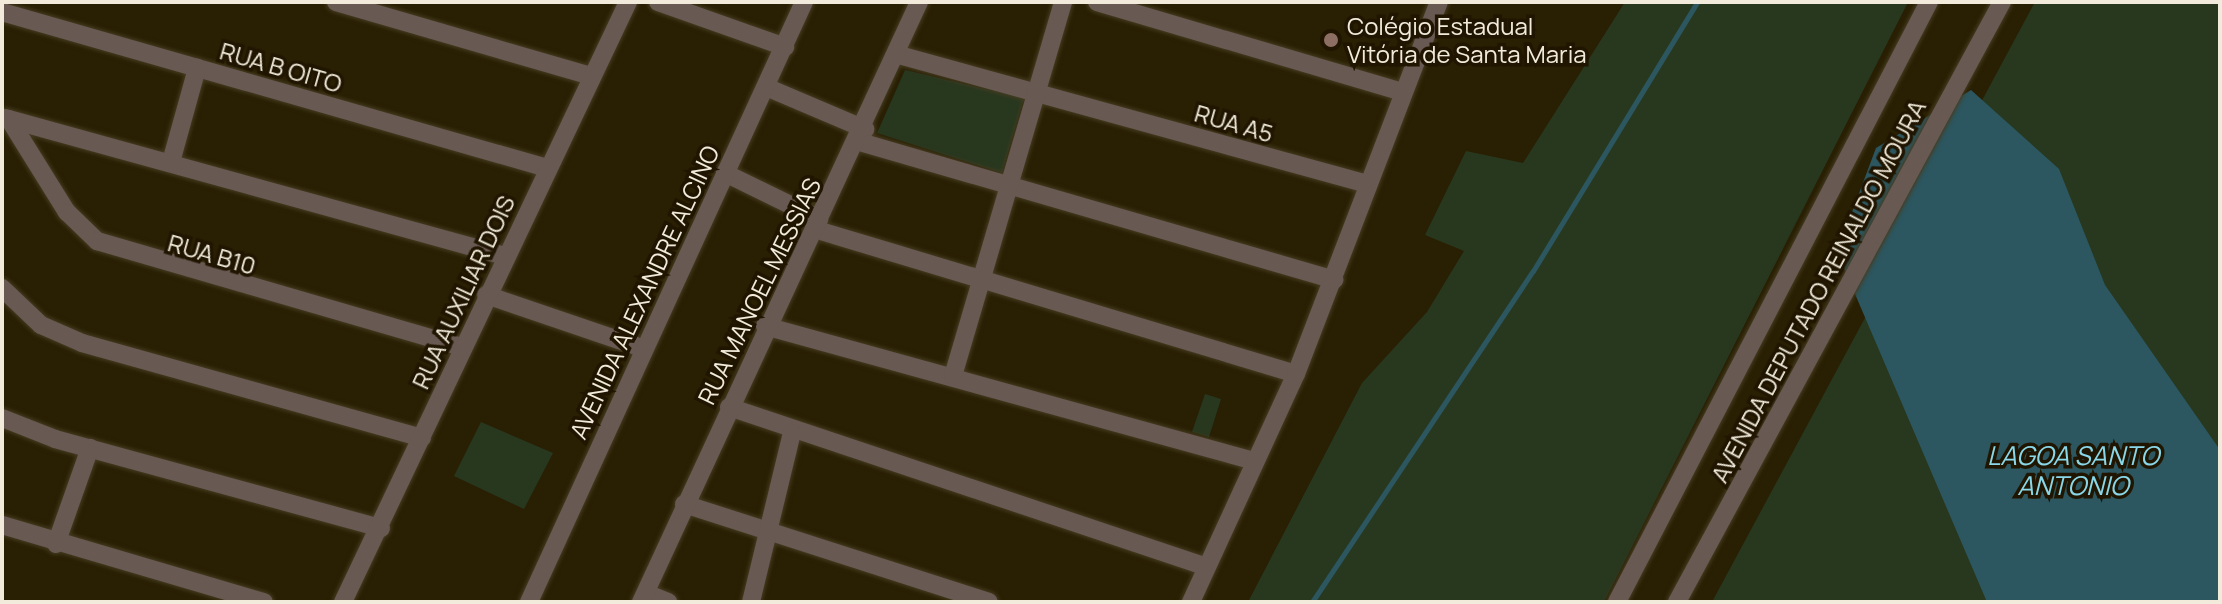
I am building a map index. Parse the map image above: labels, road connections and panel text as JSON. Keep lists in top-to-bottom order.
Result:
{
  "streets": {
    "street": [
      "RUA B OITO",
      "RUA A5",
      "RUA B10",
      "RUA MANOEL MESSIAS",
      "AVENIDA DEPUTADO REINALDO MOURA",
      "RUA AUXILIAR DOIS",
      "AVENIDA ALEXANDRE ALCINO"
    ]
  },
  "crossings": [
    ["RUA B OITO", "RUA AUXILIAR DOIS"],
    ["RUA A5", "RUA MANOEL MESSIAS"],
    ["RUA B10", "RUA AUXILIAR DOIS"]
  ],
  "water": ["LAGOA SANTO ANTONIO"],
  "places": ["Colégio Estadual Vitória de Santa Maria"]
}
